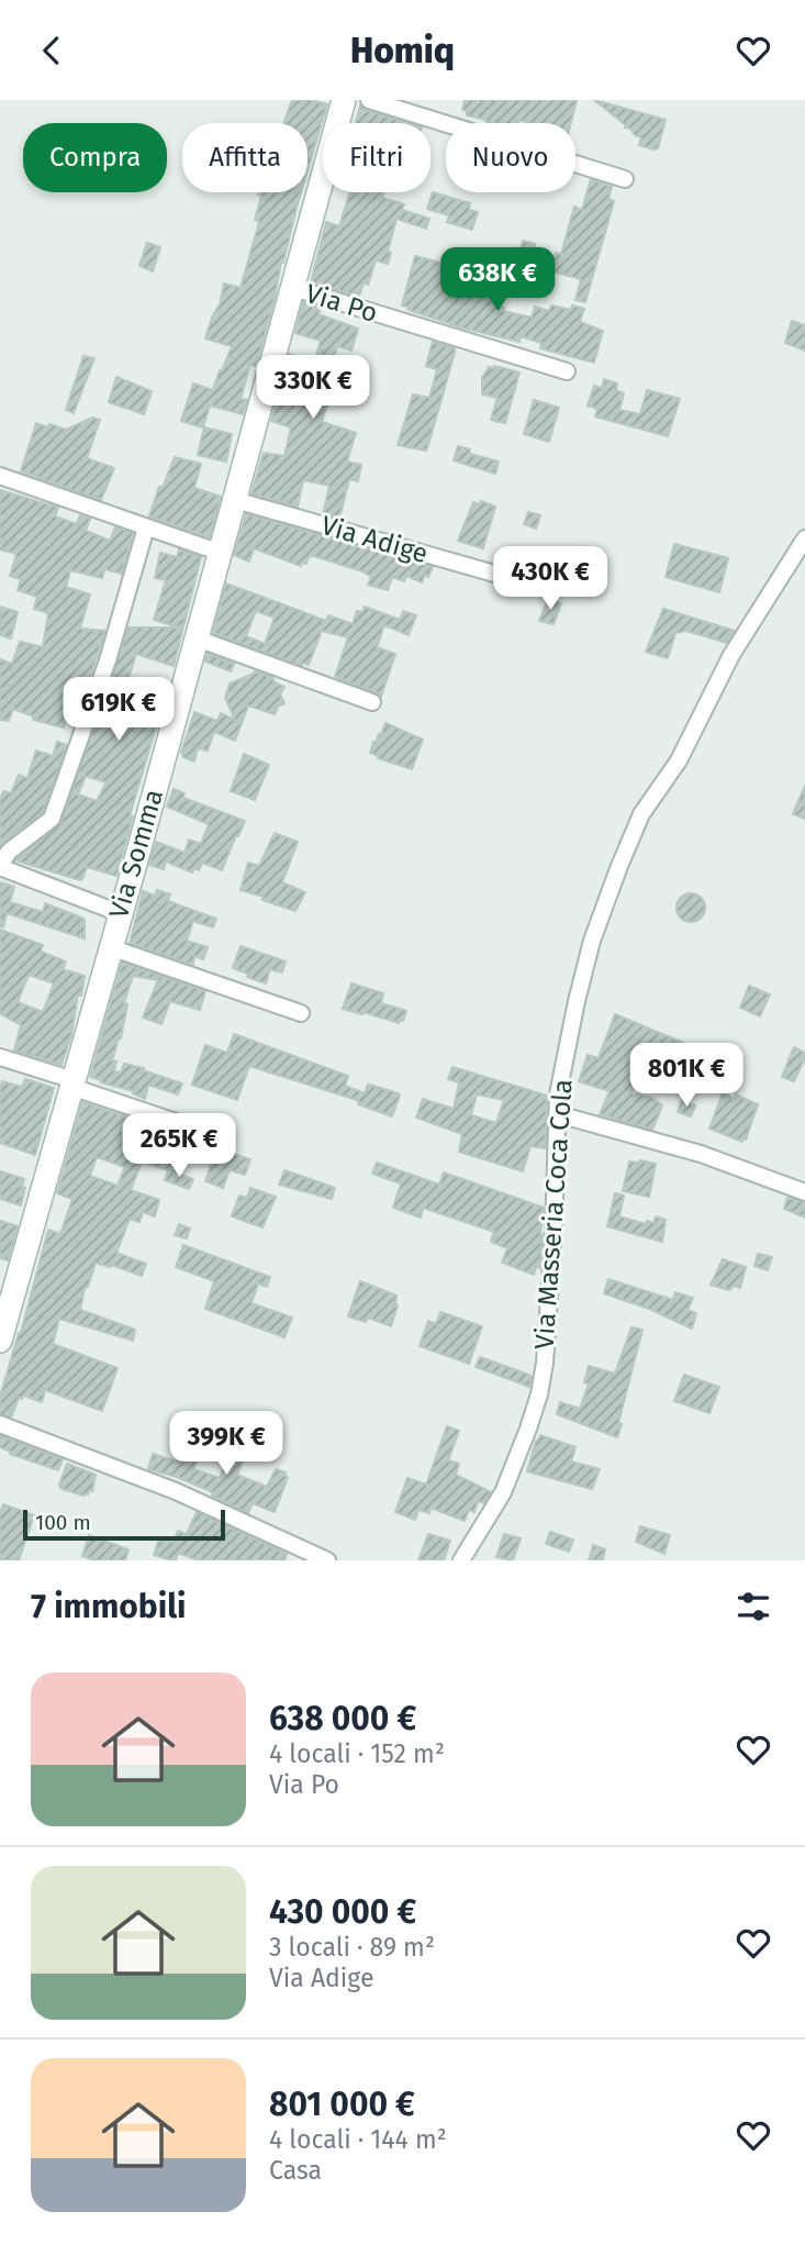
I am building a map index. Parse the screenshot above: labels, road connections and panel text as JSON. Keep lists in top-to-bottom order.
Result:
{
  "streets": {
    "street": [
      "Via Po",
      "Via Adige",
      "Via Somma",
      "Via Masseria Coca Cola"
    ]
  },
  "crossings": [
    ["Via Po", "Via Somma"],
    ["Via Adige", "Via Somma"]
  ],
  "scale_bar": "100 m",
  "page": {
    "header": "Homiq",
    "chip": [
      "Compra",
      "Affitta",
      "Filtri",
      "Nuovo"
    ],
    "price": [
      "638K €",
      "330K €",
      "430K €",
      "619K €",
      "801K €",
      "265K €",
      "399K €"
    ],
    "scale": "100 m",
    "heading": "7 immobili",
    "list": [
      {
        "name": "638 000 €",
        "note": "4 locali · 152 m² · Via Po"
      },
      {
        "name": "430 000 €",
        "note": "3 locali · 89 m² · Via Adige"
      },
      {
        "name": "801 000 €",
        "note": "4 locali · 144 m² · Casa"
      }
    ]
  }
}
